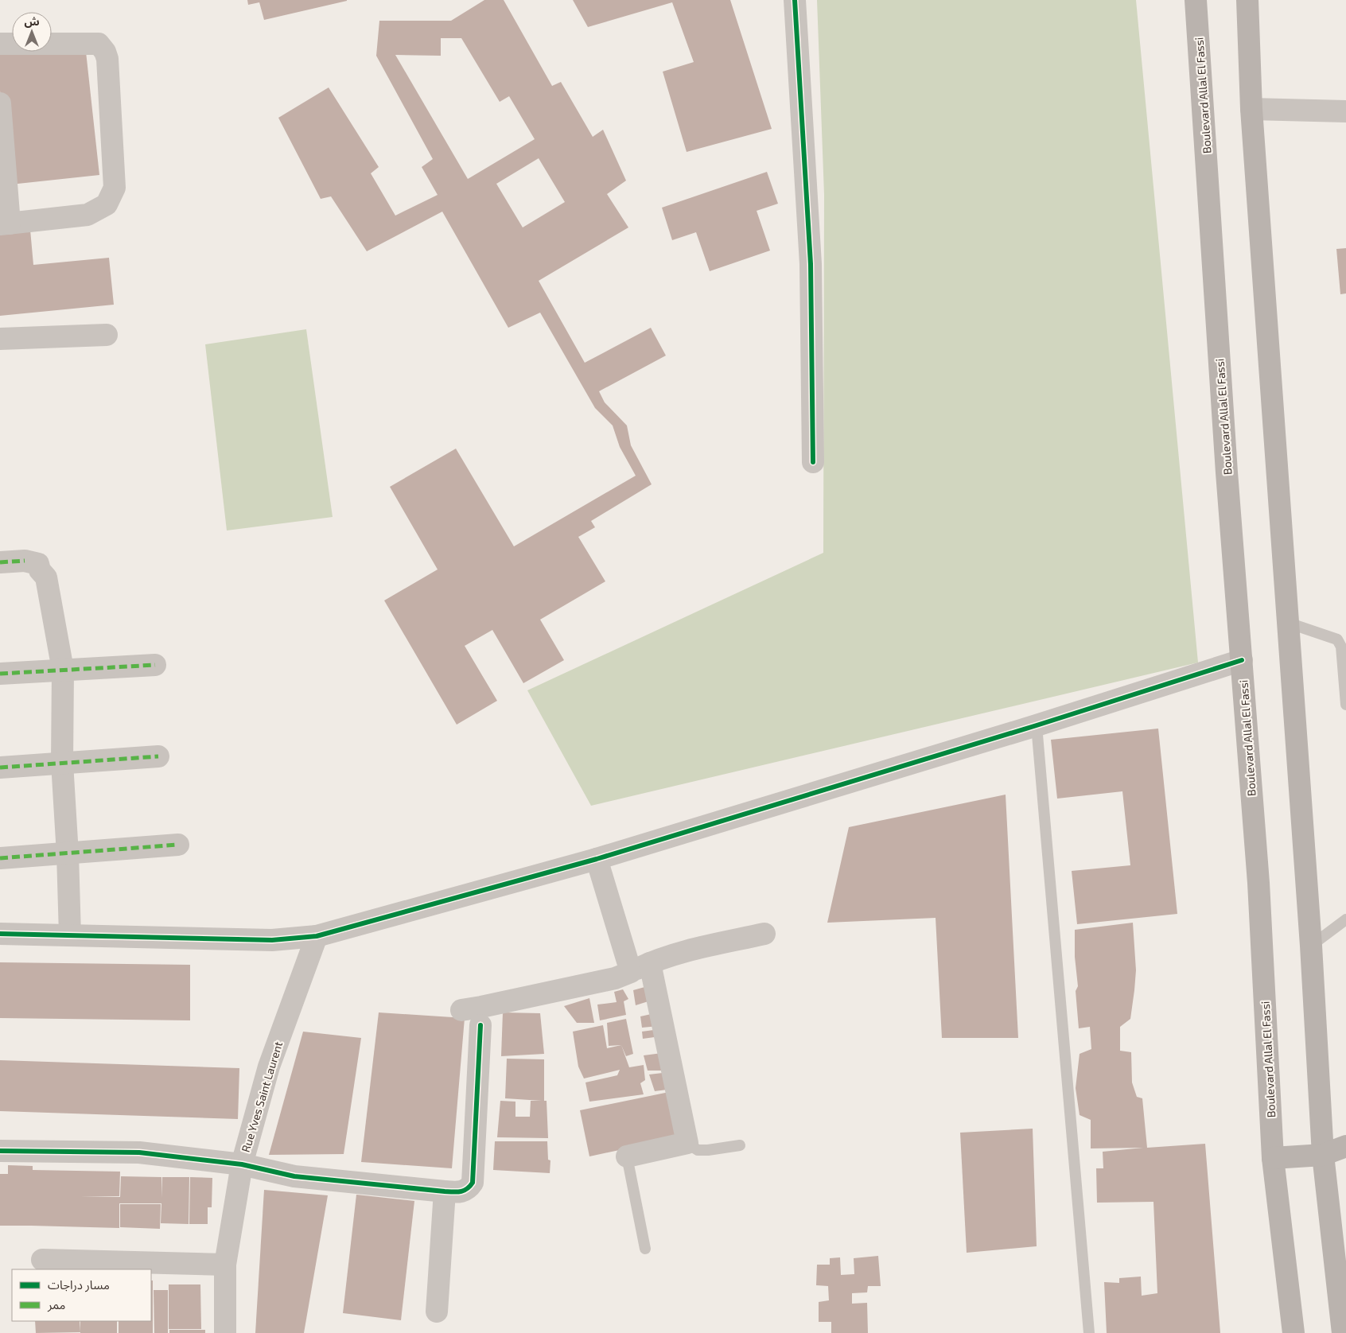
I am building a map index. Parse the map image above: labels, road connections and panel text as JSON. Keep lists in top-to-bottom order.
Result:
{
  "streets": {
    "main road": ["Boulevard Allal El Fassi"],
    "street": ["Rue Yves Saint Laurent"]
  },
  "legend": ["مسار دراجات", "ممر"],
  "north": "top"
}
